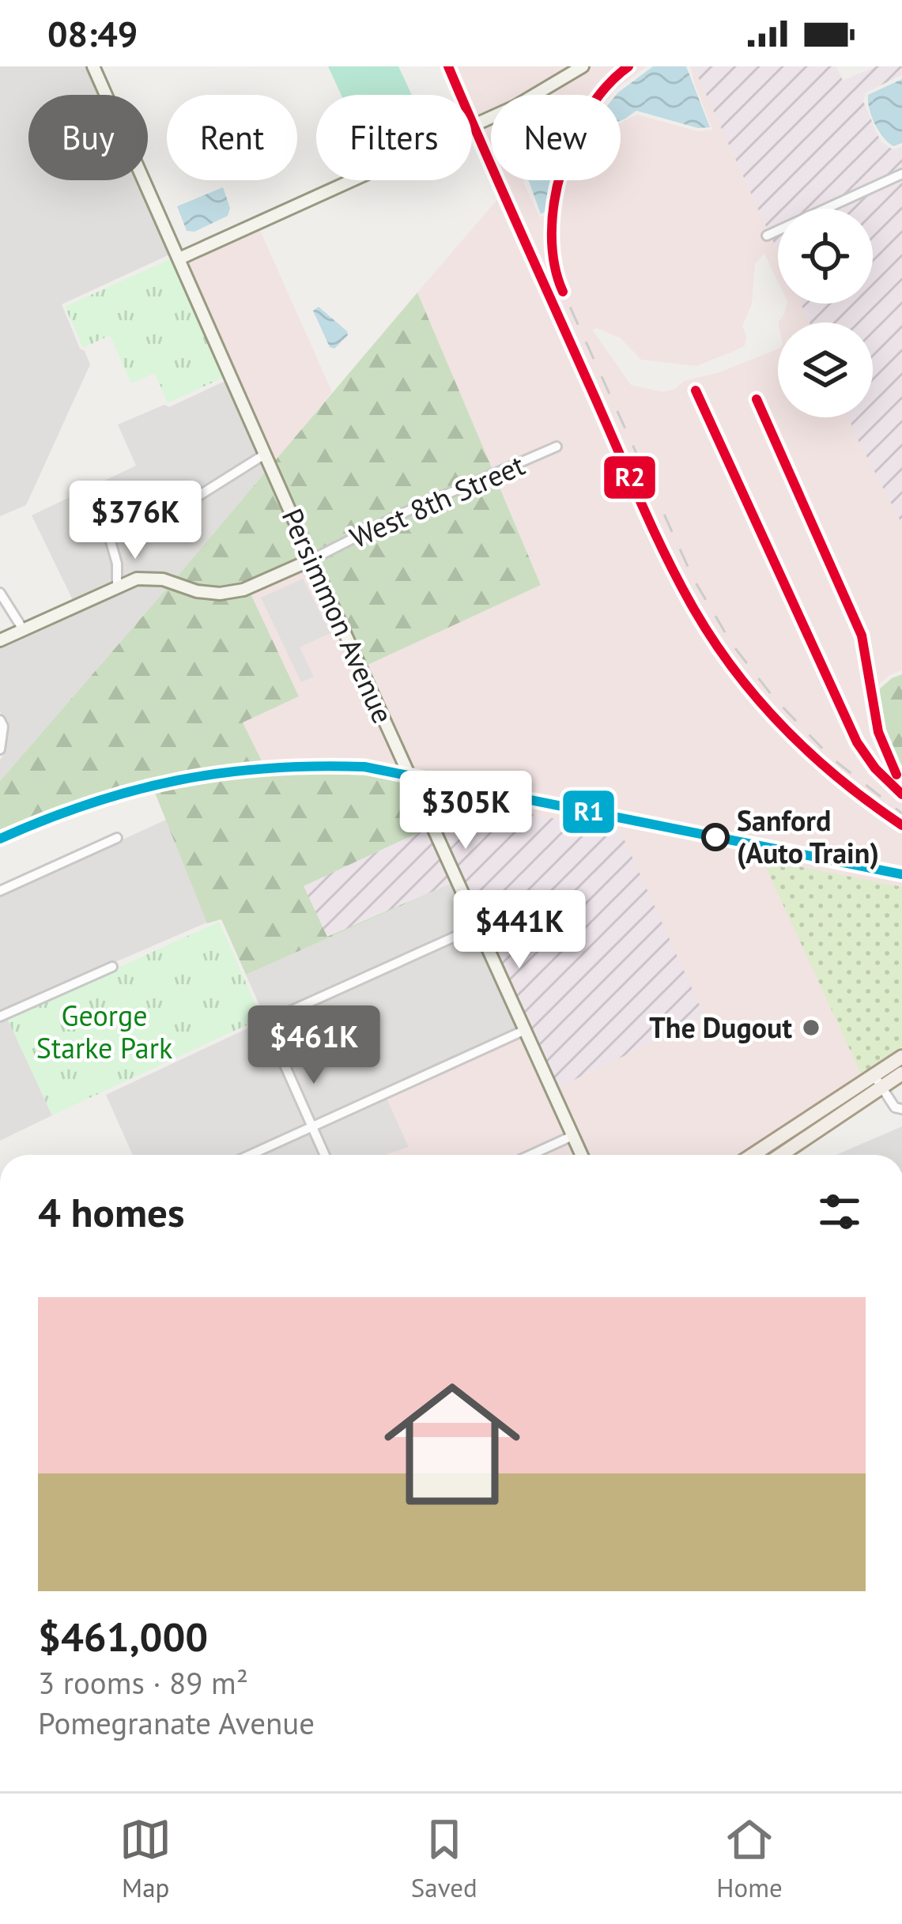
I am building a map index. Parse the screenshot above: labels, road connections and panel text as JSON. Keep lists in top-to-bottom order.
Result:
{
  "streets": {
    "street": ["West 8th Street", "Persimmon Avenue"]
  },
  "crossings": [
    ["West 8th Street", "Persimmon Avenue"]
  ],
  "parks": ["George Starke Park"],
  "places": ["Sanford (Auto Train)", "The Dugout"],
  "lines": ["transit line R2", "transit line R1"],
  "page": {
    "status": "08:49",
    "chip": [
      "Buy",
      "Rent",
      "Filters",
      "New"
    ],
    "price": [
      "$376K",
      "$305K",
      "$441K",
      "$461K"
    ],
    "heading": "4 homes",
    "list": [
      {
        "name": "$461,000",
        "note": "3 rooms · 89 m² · Pomegranate Avenue"
      }
    ],
    "tabs": ["Map", "Saved", "Home"]
  }
}
